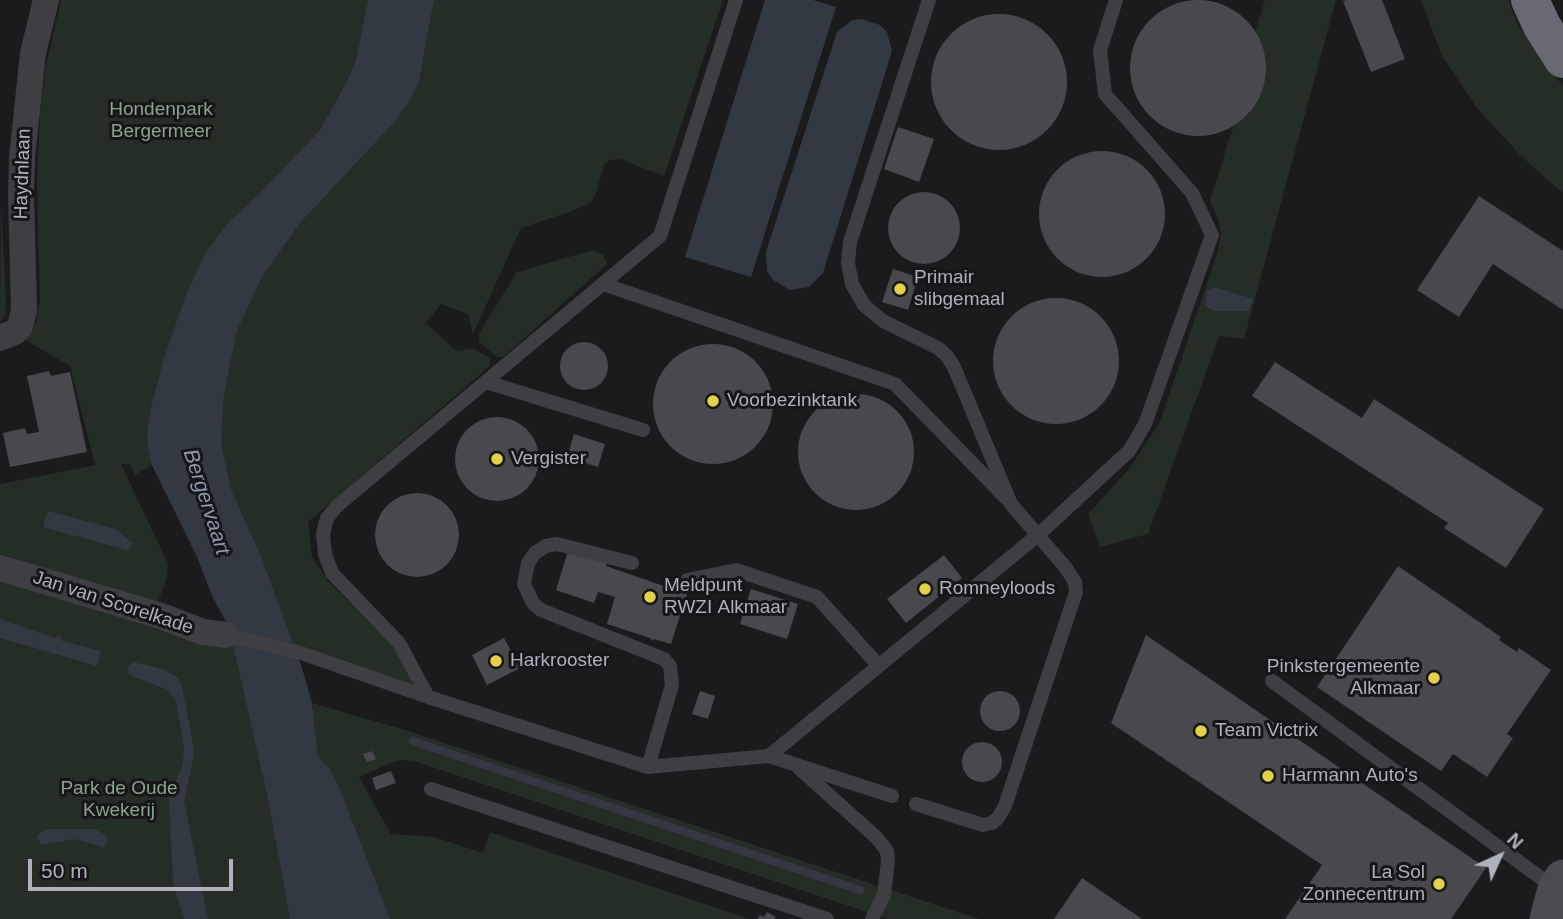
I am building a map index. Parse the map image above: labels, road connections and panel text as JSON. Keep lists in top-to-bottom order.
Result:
{
  "streets": {
    "street": ["Haydnlaan", "Jan van Scorelkade"]
  },
  "water": ["Bergervaart"],
  "parks": ["Hondenpark Bergermeer", "Park de Oude Kwekerij"],
  "places": [
    "Primair slibgemaal",
    "Voorbezinktank",
    "Vergister",
    "Romneyloods",
    "Meldpunt RWZI Alkmaar",
    "Harkrooster",
    "Pinkstergemeente Alkmaar",
    "Team Victrix",
    "Harmann Auto's",
    "La Sol Zonnecentrum"
  ],
  "scale_bar": "50 m",
  "north": "top right"
}
